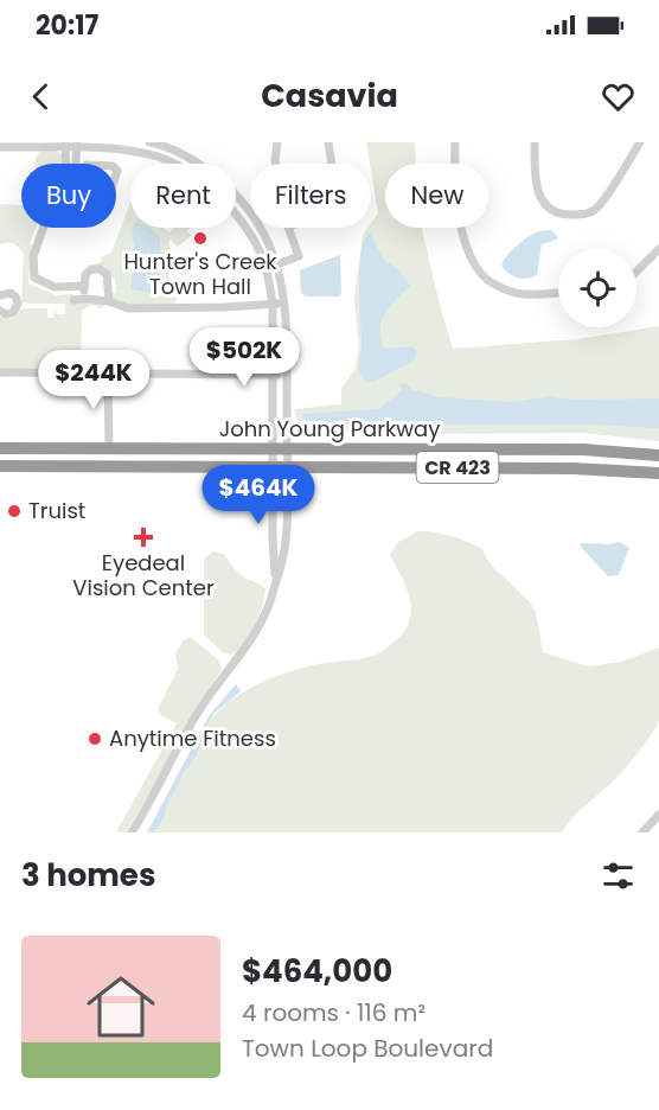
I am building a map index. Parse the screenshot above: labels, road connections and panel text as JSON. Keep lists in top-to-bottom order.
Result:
{
  "streets": {
    "highway": ["John Young Parkway", "CR 423"]
  },
  "places": {
    "other": ["Hunter's Creek Town Hall", "Truist", "Anytime Fitness"],
    "health": ["Eyedeal Vision Center"]
  },
  "page": {
    "status": "20:17",
    "header": "Casavia",
    "chip": [
      "Buy",
      "Rent",
      "Filters",
      "New"
    ],
    "price": ["$502K", "$244K", "$464K"],
    "heading": "3 homes",
    "list": [
      {
        "name": "$464,000",
        "note": "4 rooms · 116 m² · Town Loop Boulevard"
      }
    ]
  }
}
